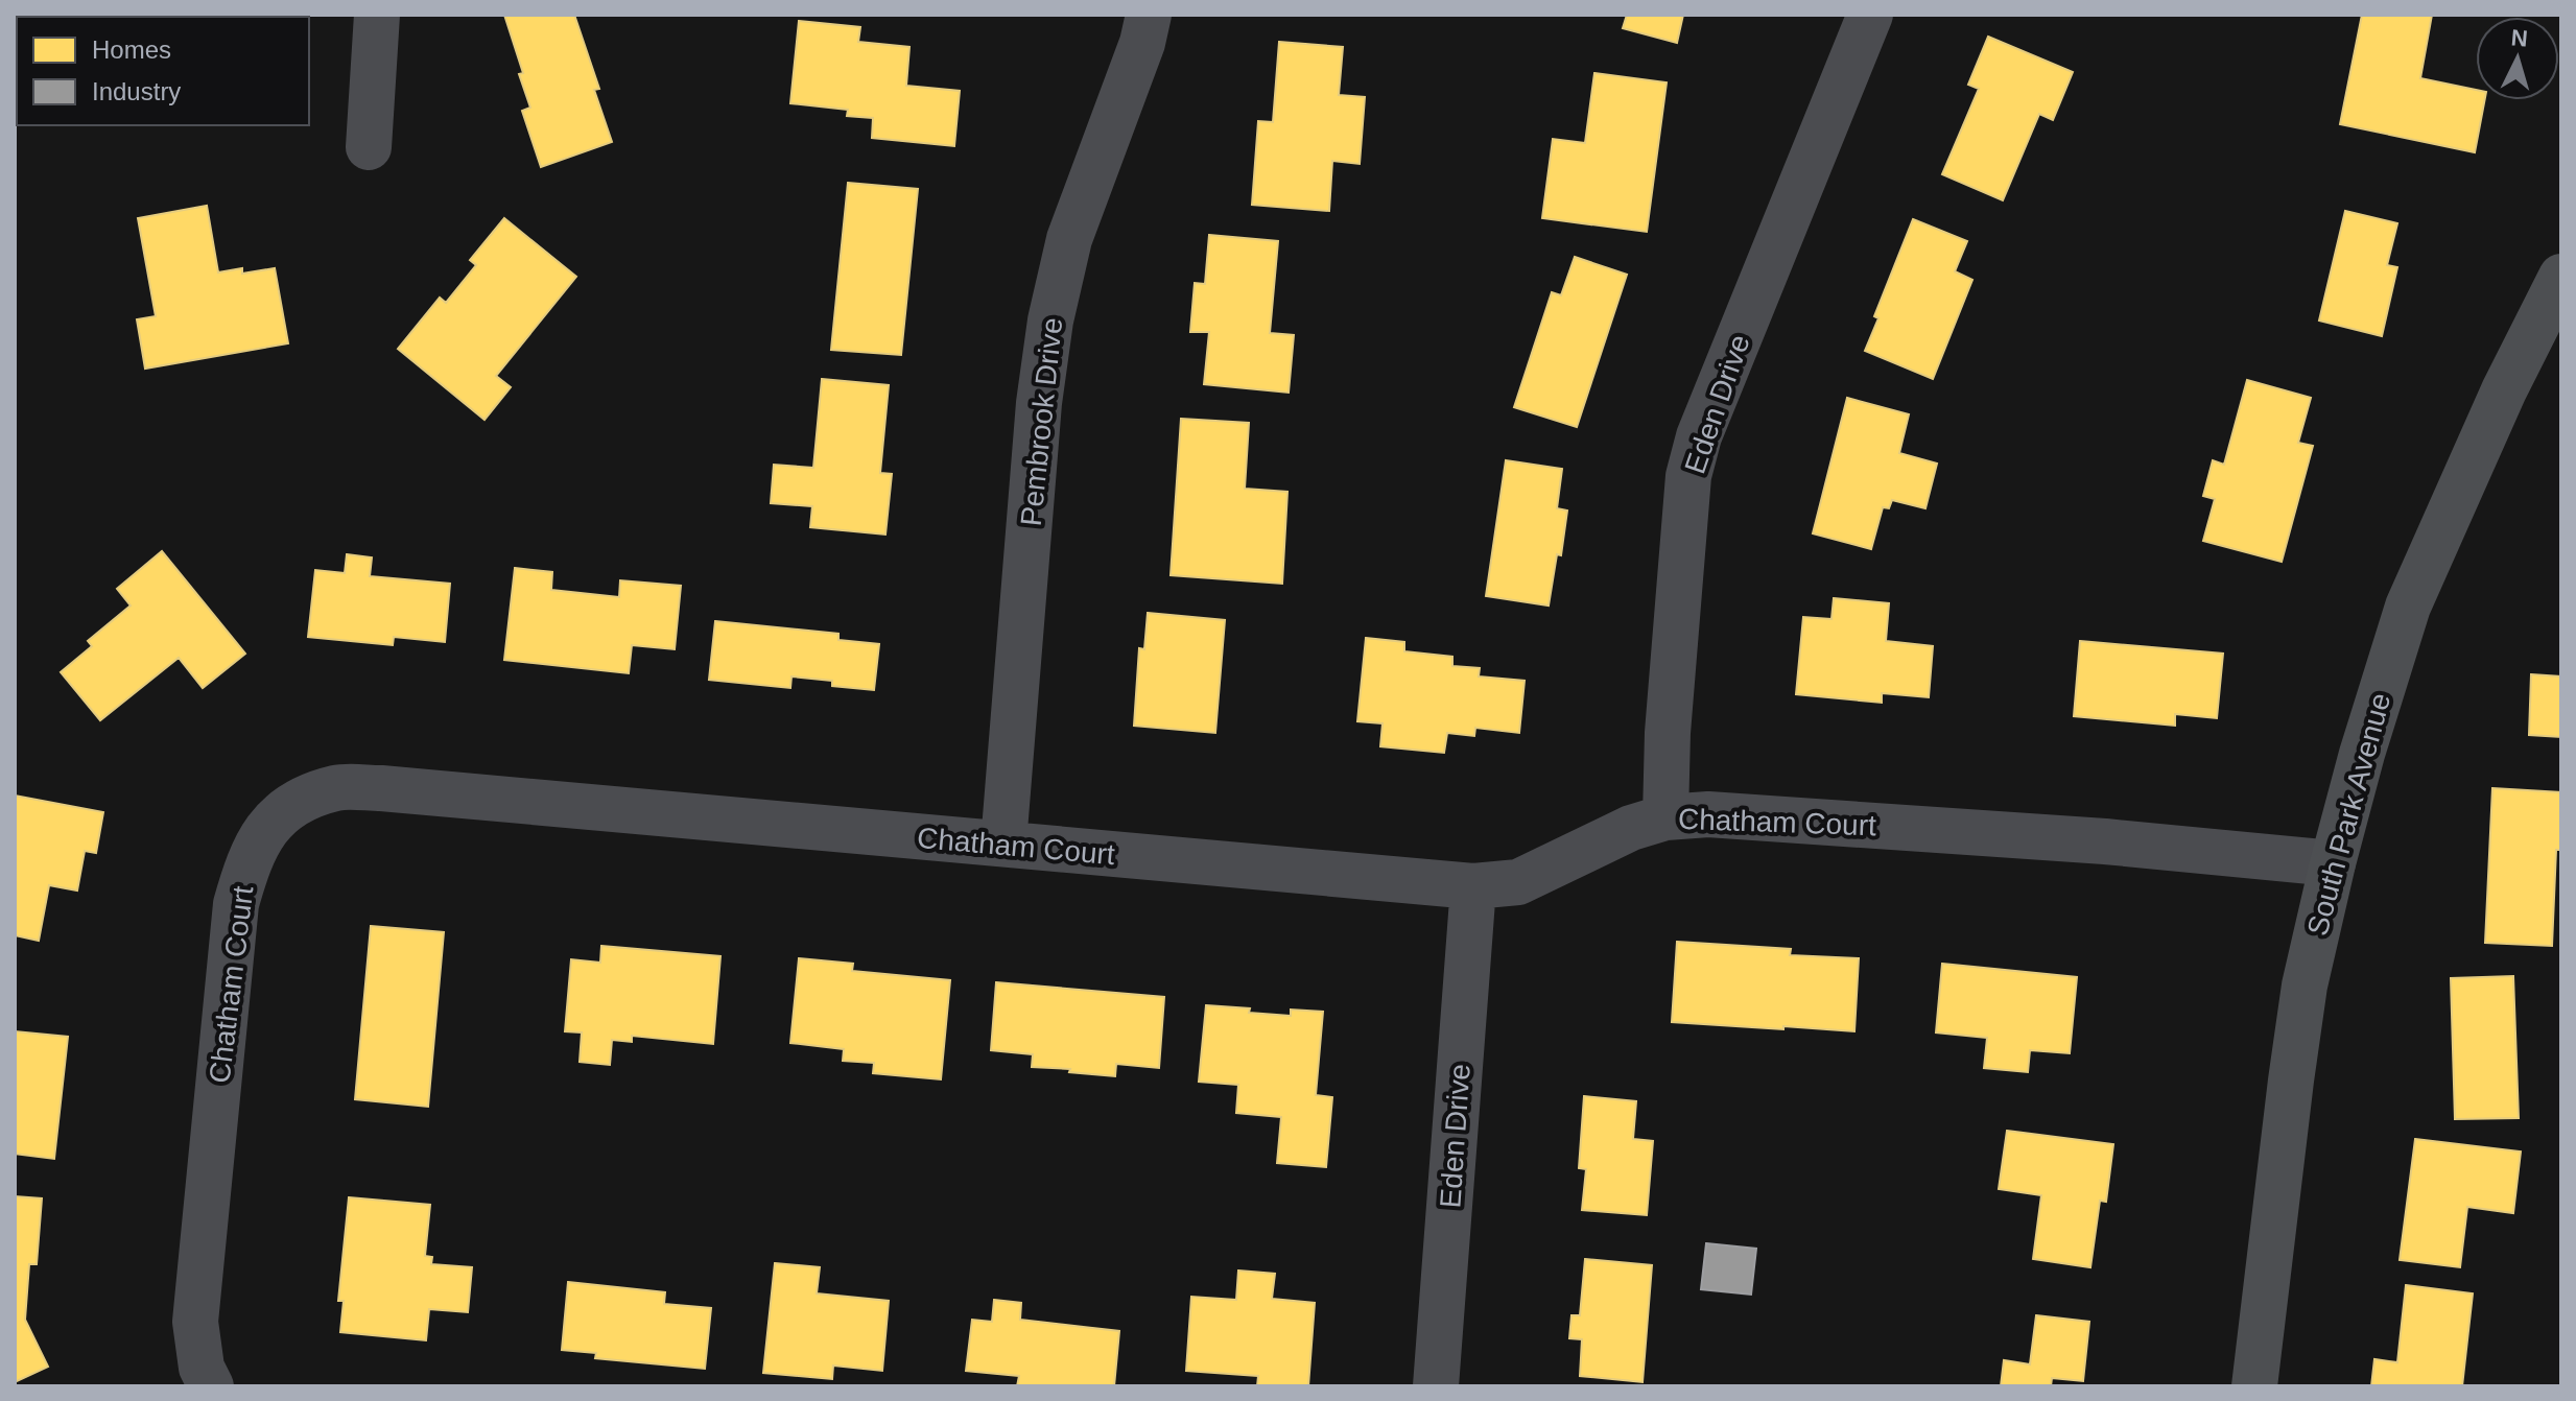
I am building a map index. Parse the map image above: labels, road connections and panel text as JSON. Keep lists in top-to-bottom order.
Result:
{
  "streets": {
    "main road": ["South Park Avenue"],
    "street": ["Eden Drive", "Pembrook Drive", "Chatham Court"]
  },
  "crossings": [
    ["Eden Drive", "Chatham Court"],
    ["Pembrook Drive", "Chatham Court"],
    ["South Park Avenue", "Chatham Court"]
  ],
  "legend": ["Homes", "Industry"],
  "north": "top"
}
